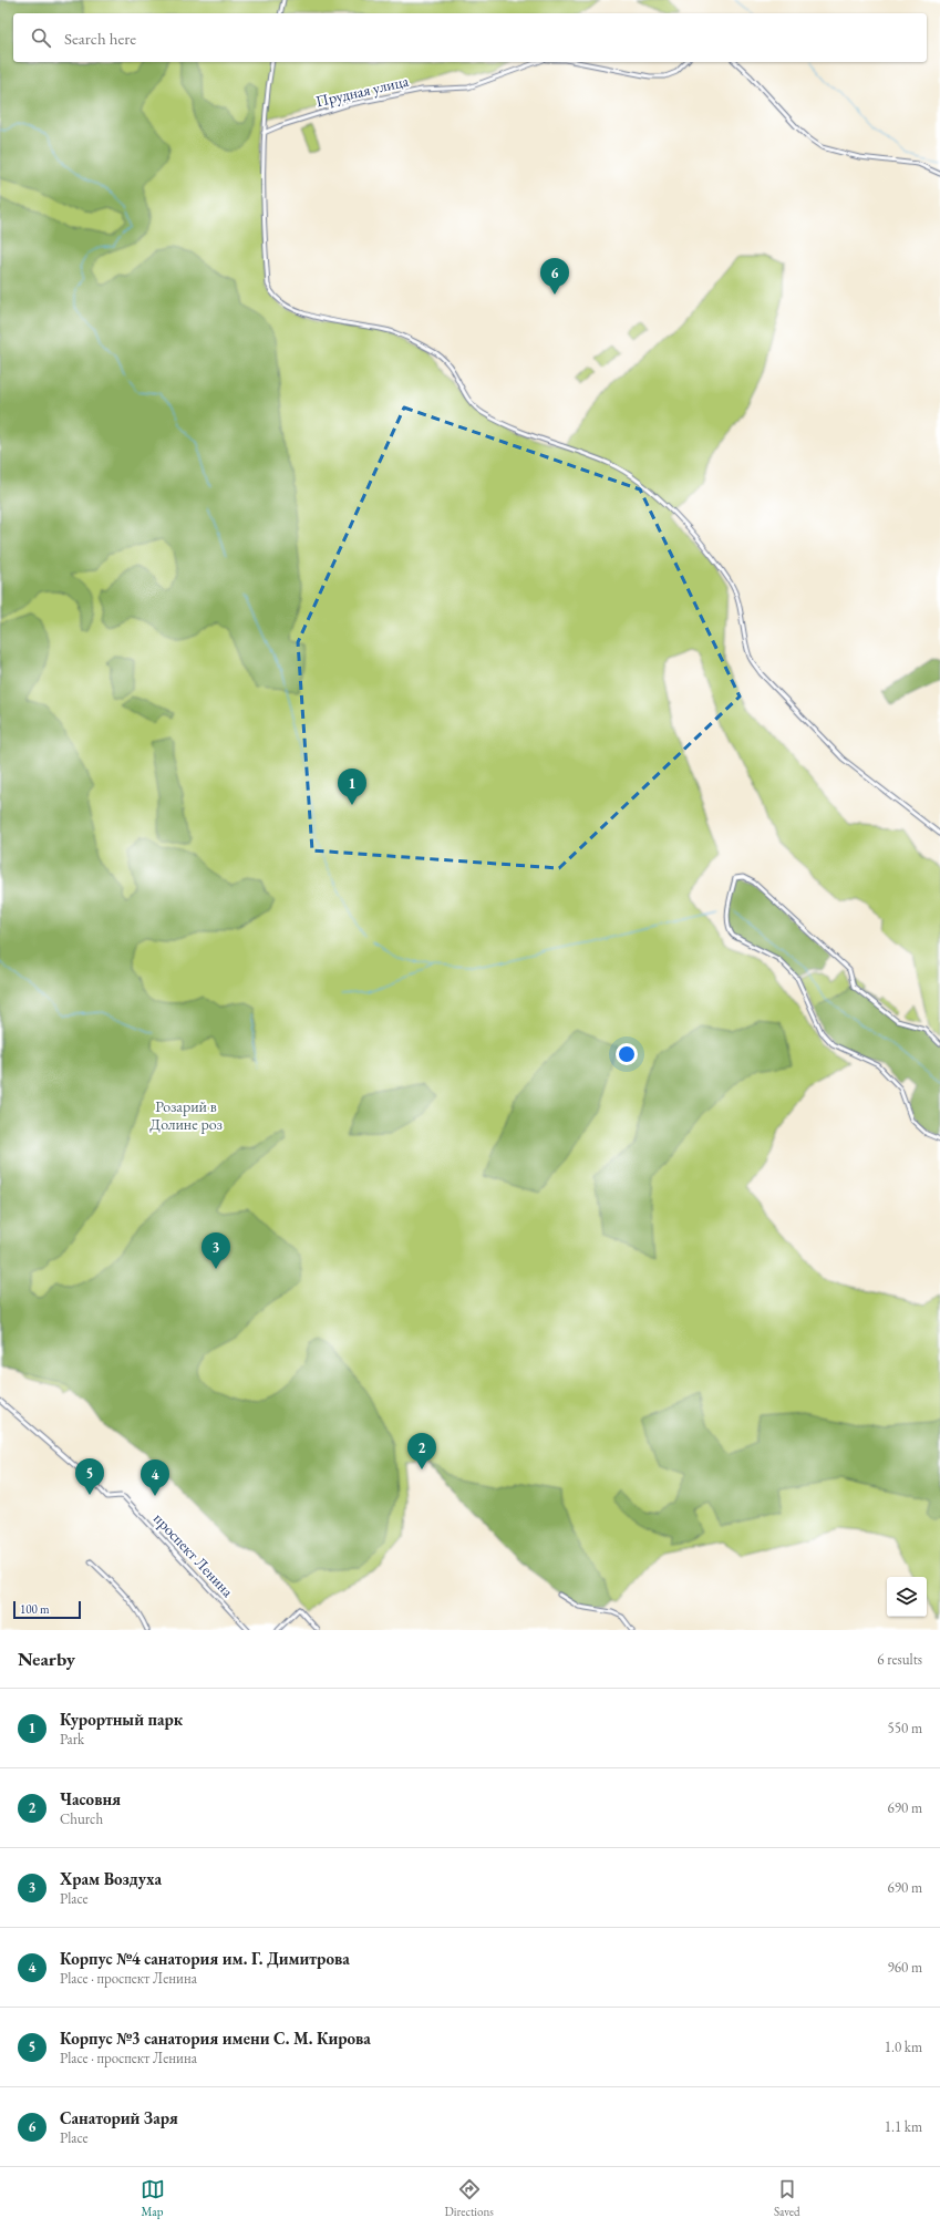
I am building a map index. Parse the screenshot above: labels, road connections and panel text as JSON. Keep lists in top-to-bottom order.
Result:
{
  "streets": {
    "street": ["Прудная улица", "проспект Ленина"]
  },
  "parks": ["Розарий в Долине роз"],
  "scale_bar": "100 m",
  "page": {
    "search": "Search here",
    "pins": [
      "6",
      "1",
      "3",
      "2",
      "5",
      "4"
    ],
    "scale": "100 m",
    "heading": ["Nearby", "6 results"],
    "list": [
      {
        "mark": "1",
        "name": "Курортный парк",
        "note": "Park",
        "value": "550 m"
      },
      {
        "mark": "2",
        "name": "Часовня",
        "note": "Church",
        "value": "690 m"
      },
      {
        "mark": "3",
        "name": "Храм Воздуха",
        "note": "Place",
        "value": "690 m"
      },
      {
        "mark": "4",
        "name": "Корпус №4 санатория им. Г. Димитрова",
        "note": "Place · проспект Ленина",
        "value": "960 m"
      },
      {
        "mark": "5",
        "name": "Корпус №3 санатория имени С. М. Кирова",
        "note": "Place · проспект Ленина",
        "value": "1.0 km"
      },
      {
        "mark": "6",
        "name": "Санаторий Заря",
        "note": "Place",
        "value": "1.1 km"
      }
    ],
    "nav": ["Map", "Directions", "Saved"]
  }
}
